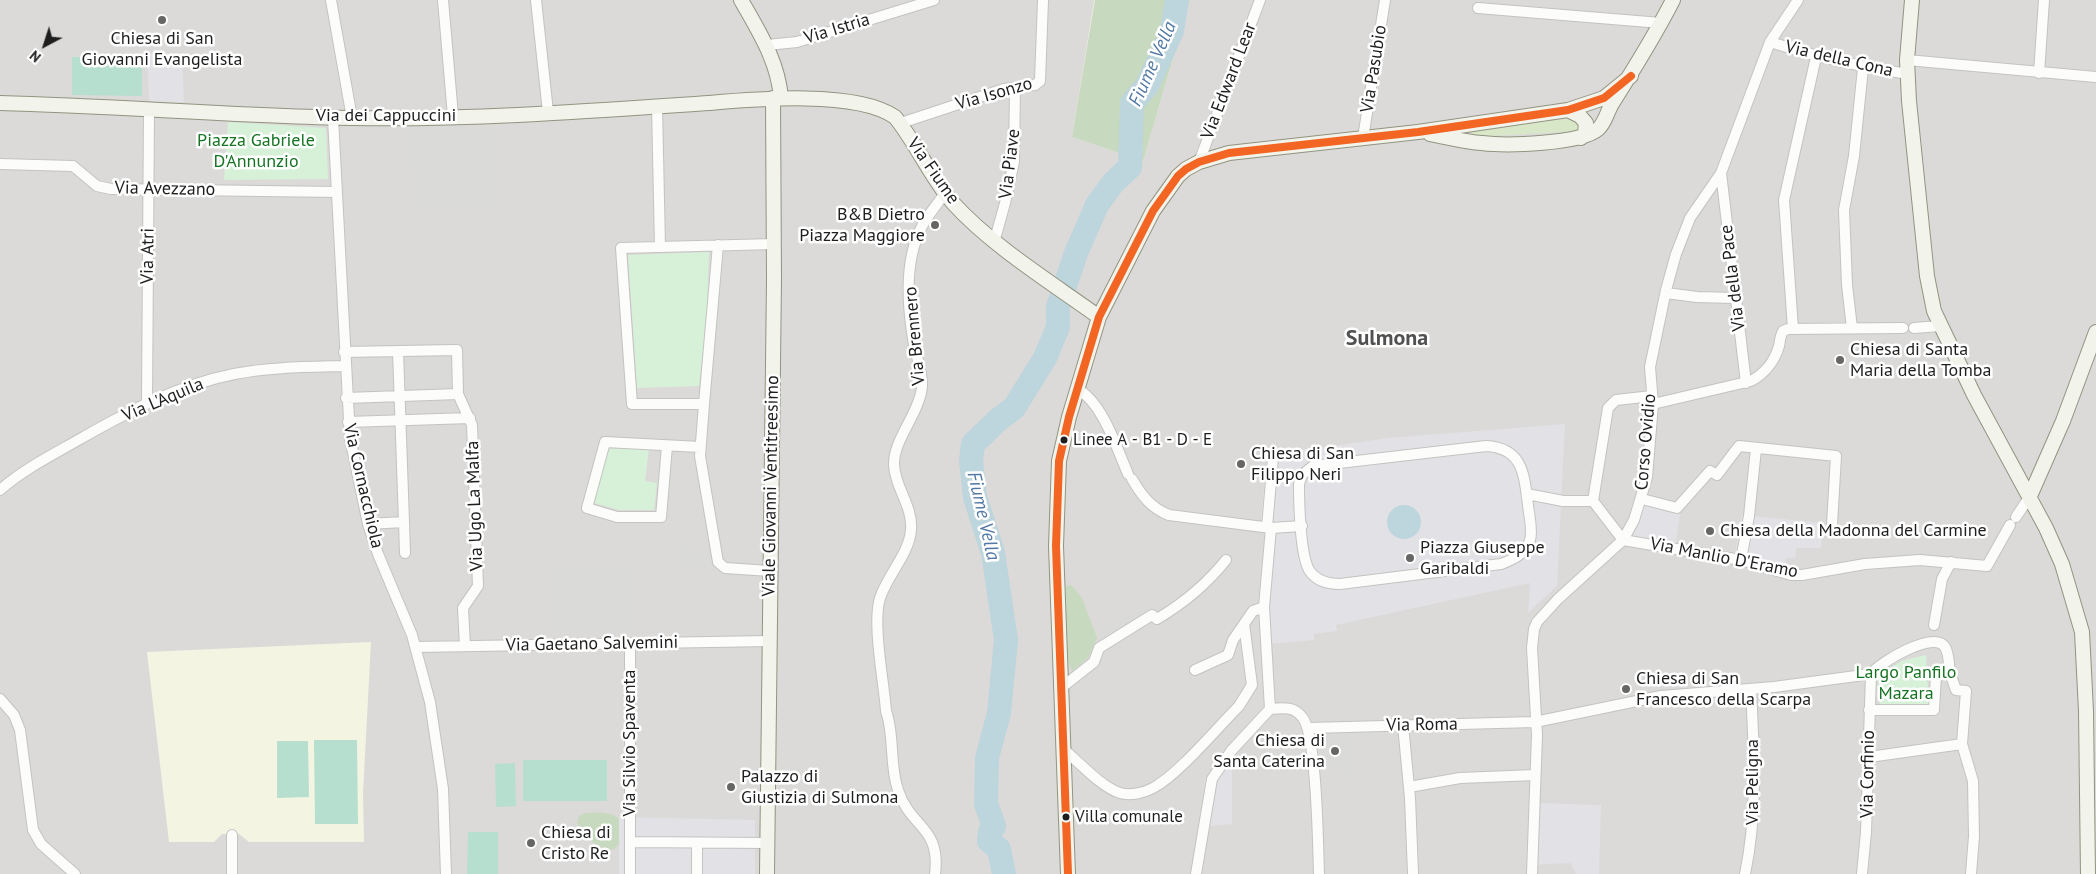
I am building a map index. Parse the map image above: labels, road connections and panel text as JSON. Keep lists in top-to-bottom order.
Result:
{
  "streets": {
    "street": [
      "Via Istria",
      "Via della Cona",
      "Via Pasubio",
      "Via Edward Lear",
      "Via Isonzo",
      "Via dei Cappuccini",
      "Via Piave",
      "Via Fiume",
      "Via Avezzano",
      "Via Atri",
      "Via della Pace",
      "Via Brennero",
      "Via L'Aquila",
      "Corso Ovidio",
      "Via Cornacchiola",
      "Viale Giovanni Ventitreesimo",
      "Via Ugo La Malfa",
      "Via Manlio D'Eramo",
      "Via Gaetano Salvemini",
      "Via Roma",
      "Via Silvio Spaventa",
      "Via Corfinio",
      "Via Peligna"
    ]
  },
  "crossings": [
    ["Via Istria", "Viale Giovanni Ventitreesimo"],
    ["Via della Cona", "Corso Ovidio"],
    ["Via Isonzo", "Via Piave"],
    ["Via Isonzo", "Via Fiume"],
    ["Via dei Cappuccini", "Via Fiume"],
    ["Via dei Cappuccini", "Via Atri"],
    ["Via dei Cappuccini", "Via Cornacchiola"],
    ["Via dei Cappuccini", "Viale Giovanni Ventitreesimo"],
    ["Via Piave", "Via Fiume"],
    ["Via Fiume", "Via Brennero"],
    ["Via Fiume", "Viale Giovanni Ventitreesimo"],
    ["Via Avezzano", "Via Atri"],
    ["Via Avezzano", "Via Cornacchiola"],
    ["Via Atri", "Via L'Aquila"],
    ["Via della Pace", "Corso Ovidio"],
    ["Via L'Aquila", "Via Cornacchiola"],
    ["Corso Ovidio", "Via Manlio D'Eramo"],
    ["Corso Ovidio", "Via Roma"],
    ["Via Cornacchiola", "Via Gaetano Salvemini"],
    ["Viale Giovanni Ventitreesimo", "Via Gaetano Salvemini"],
    ["Via Ugo La Malfa", "Via Gaetano Salvemini"],
    ["Via Gaetano Salvemini", "Via Silvio Spaventa"],
    ["Via Roma", "Via Corfinio"],
    ["Via Roma", "Via Peligna"]
  ],
  "districts": ["Sulmona"],
  "water": ["Fiume Vella"],
  "parks": ["Piazza Gabriele D'Annunzio", "Largo Panfilo Mazara"],
  "places": [
    "Chiesa di San Giovanni Evangelista",
    "B&B Dietro Piazza Maggiore",
    "Chiesa di Santa Maria della Tomba",
    "Linee A - B1 - D - E",
    "Chiesa di San Filippo Neri",
    "Chiesa della Madonna del Carmine",
    "Piazza Giuseppe Garibaldi",
    "Chiesa di San Francesco della Scarpa",
    "Chiesa di Santa Caterina",
    "Palazzo di Giustizia di Sulmona",
    "Villa comunale",
    "Chiesa di Cristo Re"
  ],
  "north": "bottom left"
}
